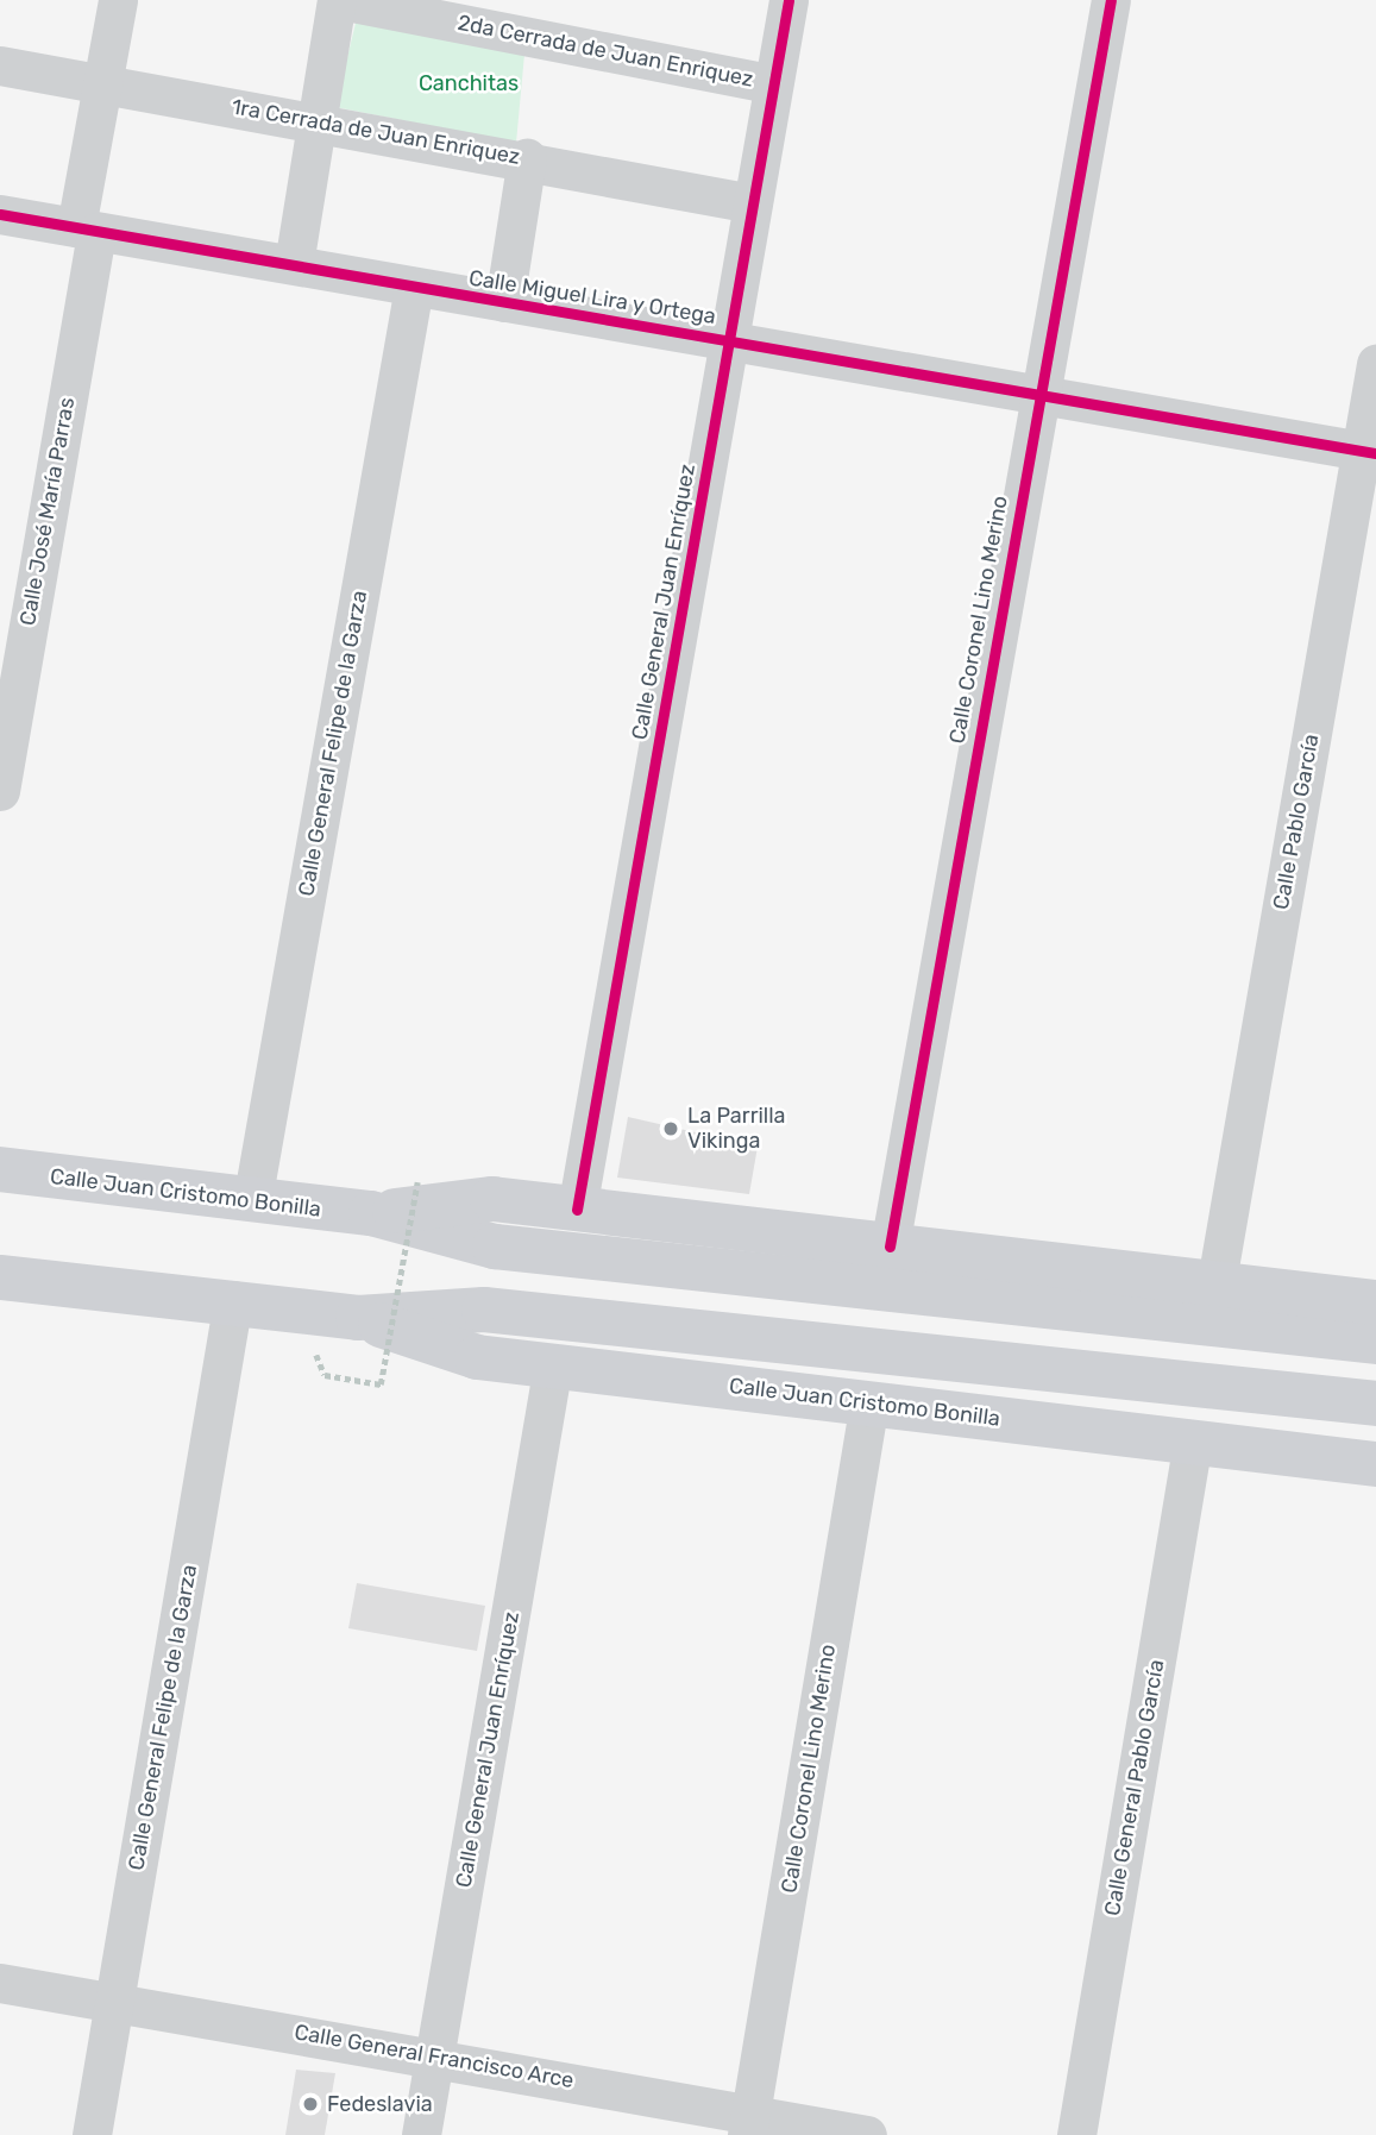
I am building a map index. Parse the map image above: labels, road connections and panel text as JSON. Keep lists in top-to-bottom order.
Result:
{
  "streets": {
    "main road": ["Calle Juan Cristomo Bonilla"],
    "street": [
      "2da Cerrada de Juan Enriquez",
      "1ra Cerrada de Juan Enriquez",
      "Calle Miguel Lira y Ortega",
      "Calle José María Parras",
      "Calle General Juan Enríquez",
      "Calle Coronel Lino Merino",
      "Calle General Felipe de la Garza",
      "Calle Pablo García",
      "Calle General Pablo García",
      "Calle General Francisco Arce"
    ]
  },
  "crossings": [
    ["2da Cerrada de Juan Enriquez", "Calle General Juan Enríquez"],
    ["1ra Cerrada de Juan Enriquez", "Calle José María Parras"],
    ["1ra Cerrada de Juan Enriquez", "Calle General Juan Enríquez"],
    ["Calle Miguel Lira y Ortega", "Calle José María Parras"],
    ["Calle Miguel Lira y Ortega", "Calle General Juan Enríquez"],
    ["Calle Miguel Lira y Ortega", "Calle Coronel Lino Merino"],
    ["Calle Miguel Lira y Ortega", "Calle General Felipe de la Garza"],
    ["Calle Miguel Lira y Ortega", "Calle Pablo García"],
    ["Calle General Juan Enríquez", "Calle Juan Cristomo Bonilla"],
    ["Calle General Juan Enríquez", "Calle General Francisco Arce"],
    ["Calle Coronel Lino Merino", "Calle Juan Cristomo Bonilla"],
    ["Calle Coronel Lino Merino", "Calle General Francisco Arce"],
    ["Calle General Felipe de la Garza", "Calle Juan Cristomo Bonilla"],
    ["Calle General Felipe de la Garza", "Calle General Francisco Arce"],
    ["Calle Pablo García", "Calle Juan Cristomo Bonilla"],
    ["Calle Juan Cristomo Bonilla", "Calle General Pablo García"]
  ],
  "parks": ["Canchitas"],
  "places": ["La Parrilla Vikinga", "Fedeslavia"]
}
